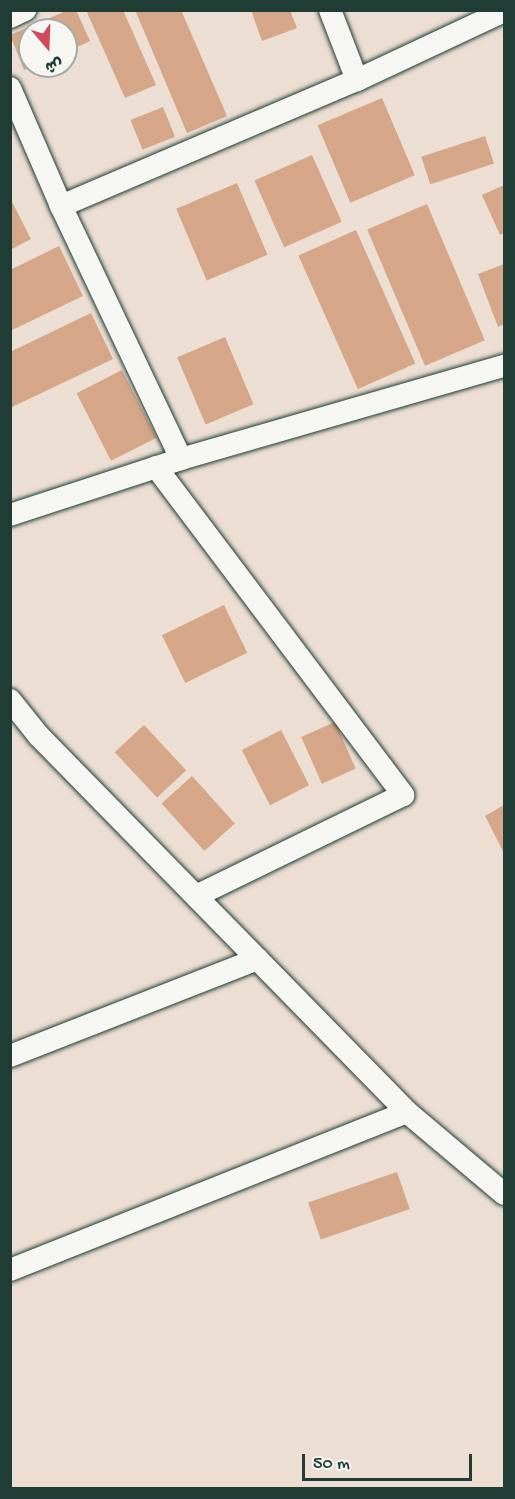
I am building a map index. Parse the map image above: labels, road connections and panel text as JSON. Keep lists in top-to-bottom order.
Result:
{
  "scale_bar": "50 m",
  "north": "bottom"
}
